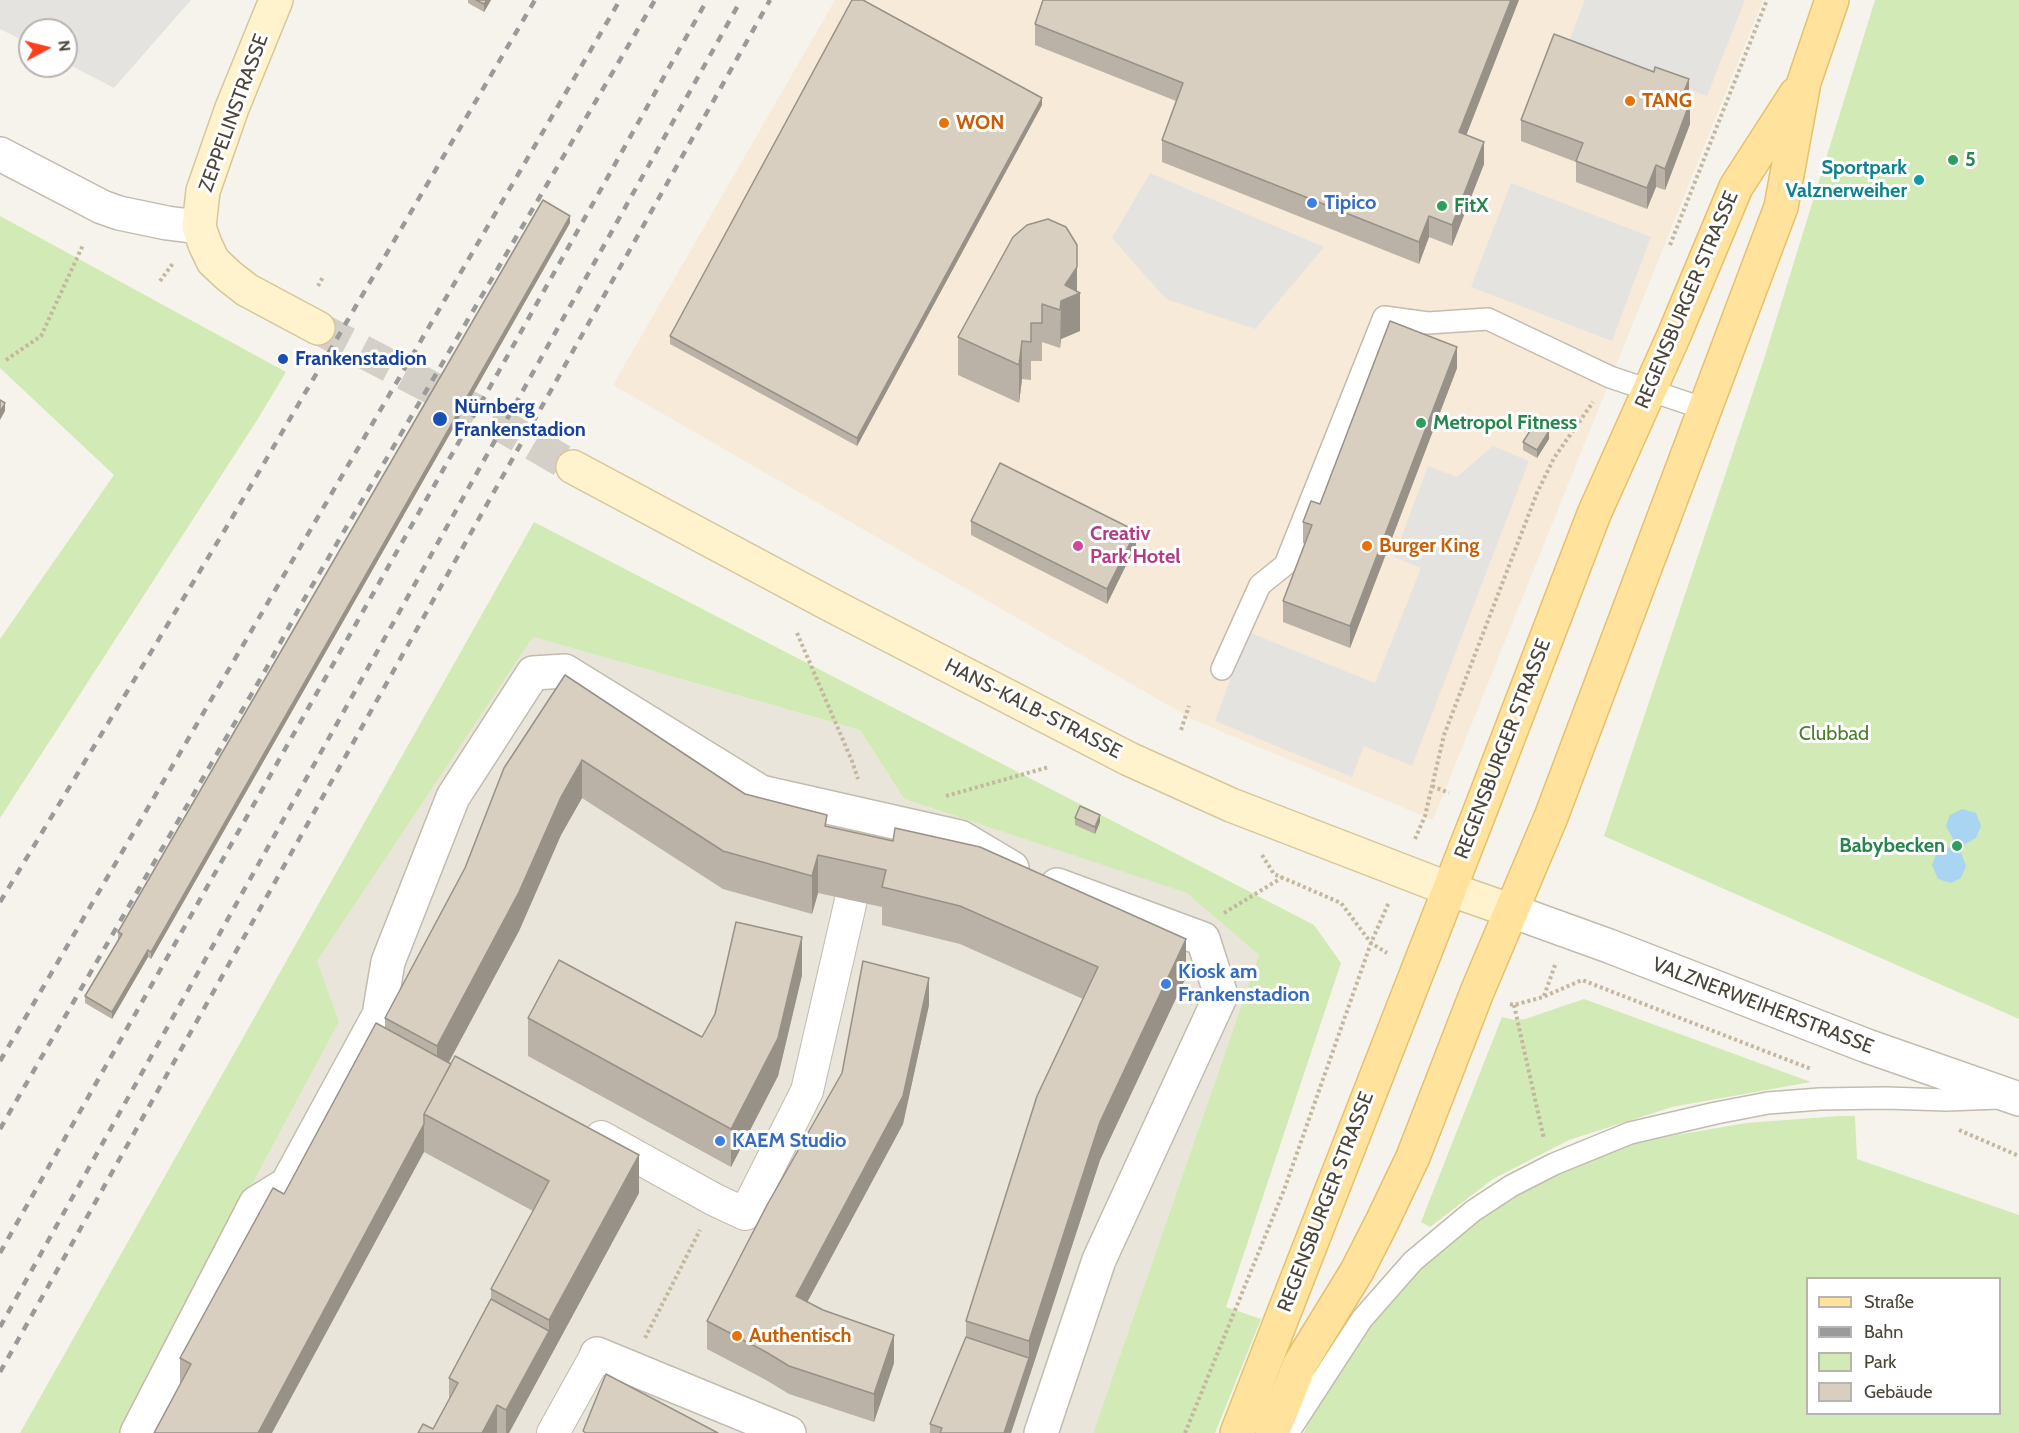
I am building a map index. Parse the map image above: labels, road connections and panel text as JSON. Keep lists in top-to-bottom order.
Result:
{
  "streets": {
    "main road": ["ZEPPELINSTRASSE", "REGENSBURGER STRASSE", "HANS-KALB-STRASSE"],
    "street": ["VALZNERWEIHERSTRASSE"]
  },
  "crossings": [
    ["REGENSBURGER STRASSE", "HANS-KALB-STRASSE"],
    ["REGENSBURGER STRASSE", "VALZNERWEIHERSTRASSE"],
    ["HANS-KALB-STRASSE", "VALZNERWEIHERSTRASSE"]
  ],
  "parks": ["Clubbad"],
  "places": [
    "TANG",
    "WON",
    "5",
    "Sportpark Valznerweiher",
    "Tipico",
    "FitX",
    "Frankenstadion",
    "Nürnberg Frankenstadion",
    "Metropol Fitness",
    "Creativ Park Hotel",
    "Burger King",
    "Babybecken",
    "Kiosk am Frankenstadion",
    "KAEM Studio",
    "Authentisch"
  ],
  "legend": [
    "Straße",
    "Bahn",
    "Park",
    "Gebäude"
  ],
  "north": "right"
}
